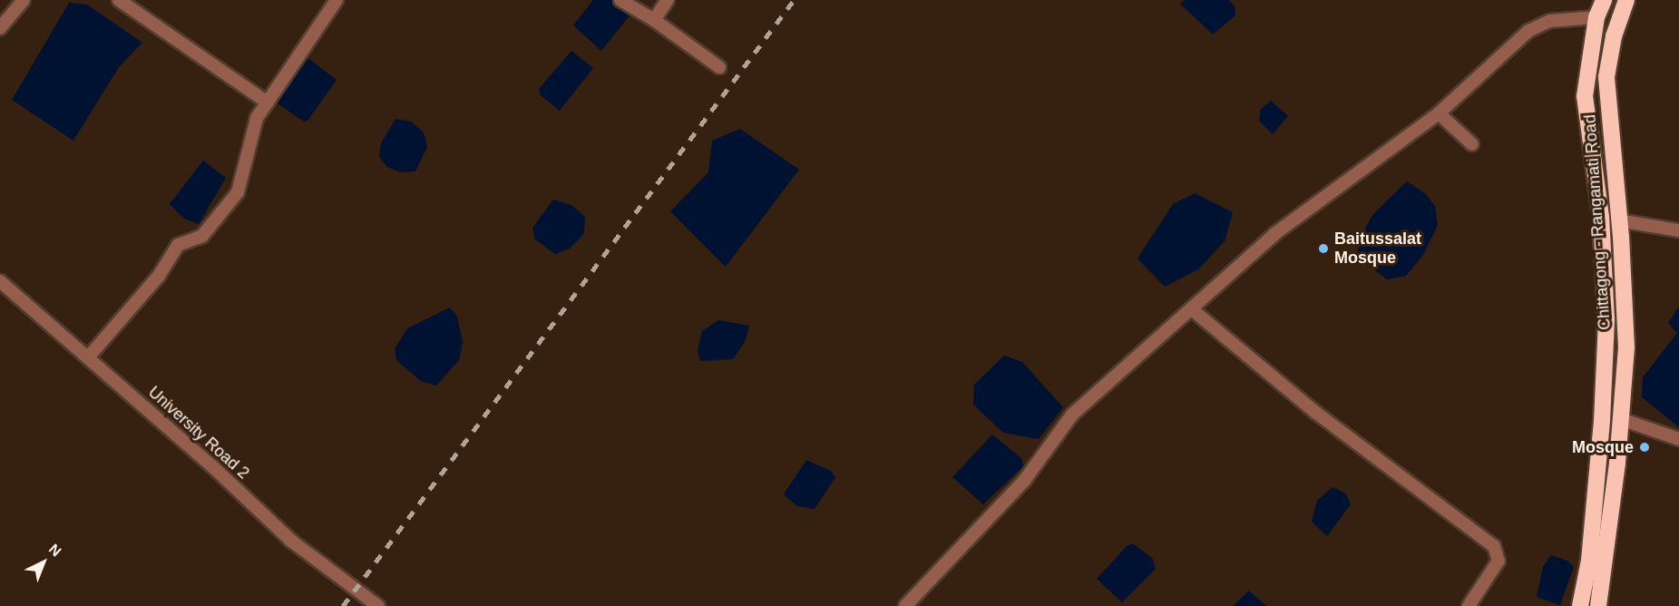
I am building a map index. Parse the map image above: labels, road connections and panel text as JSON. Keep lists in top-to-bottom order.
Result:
{
  "streets": {
    "highway": ["Chittagong - Rangamati Road"],
    "street": ["University Road 2"]
  },
  "places": ["Baitussalat Mosque", "Mosque"],
  "north": "top right"
}
